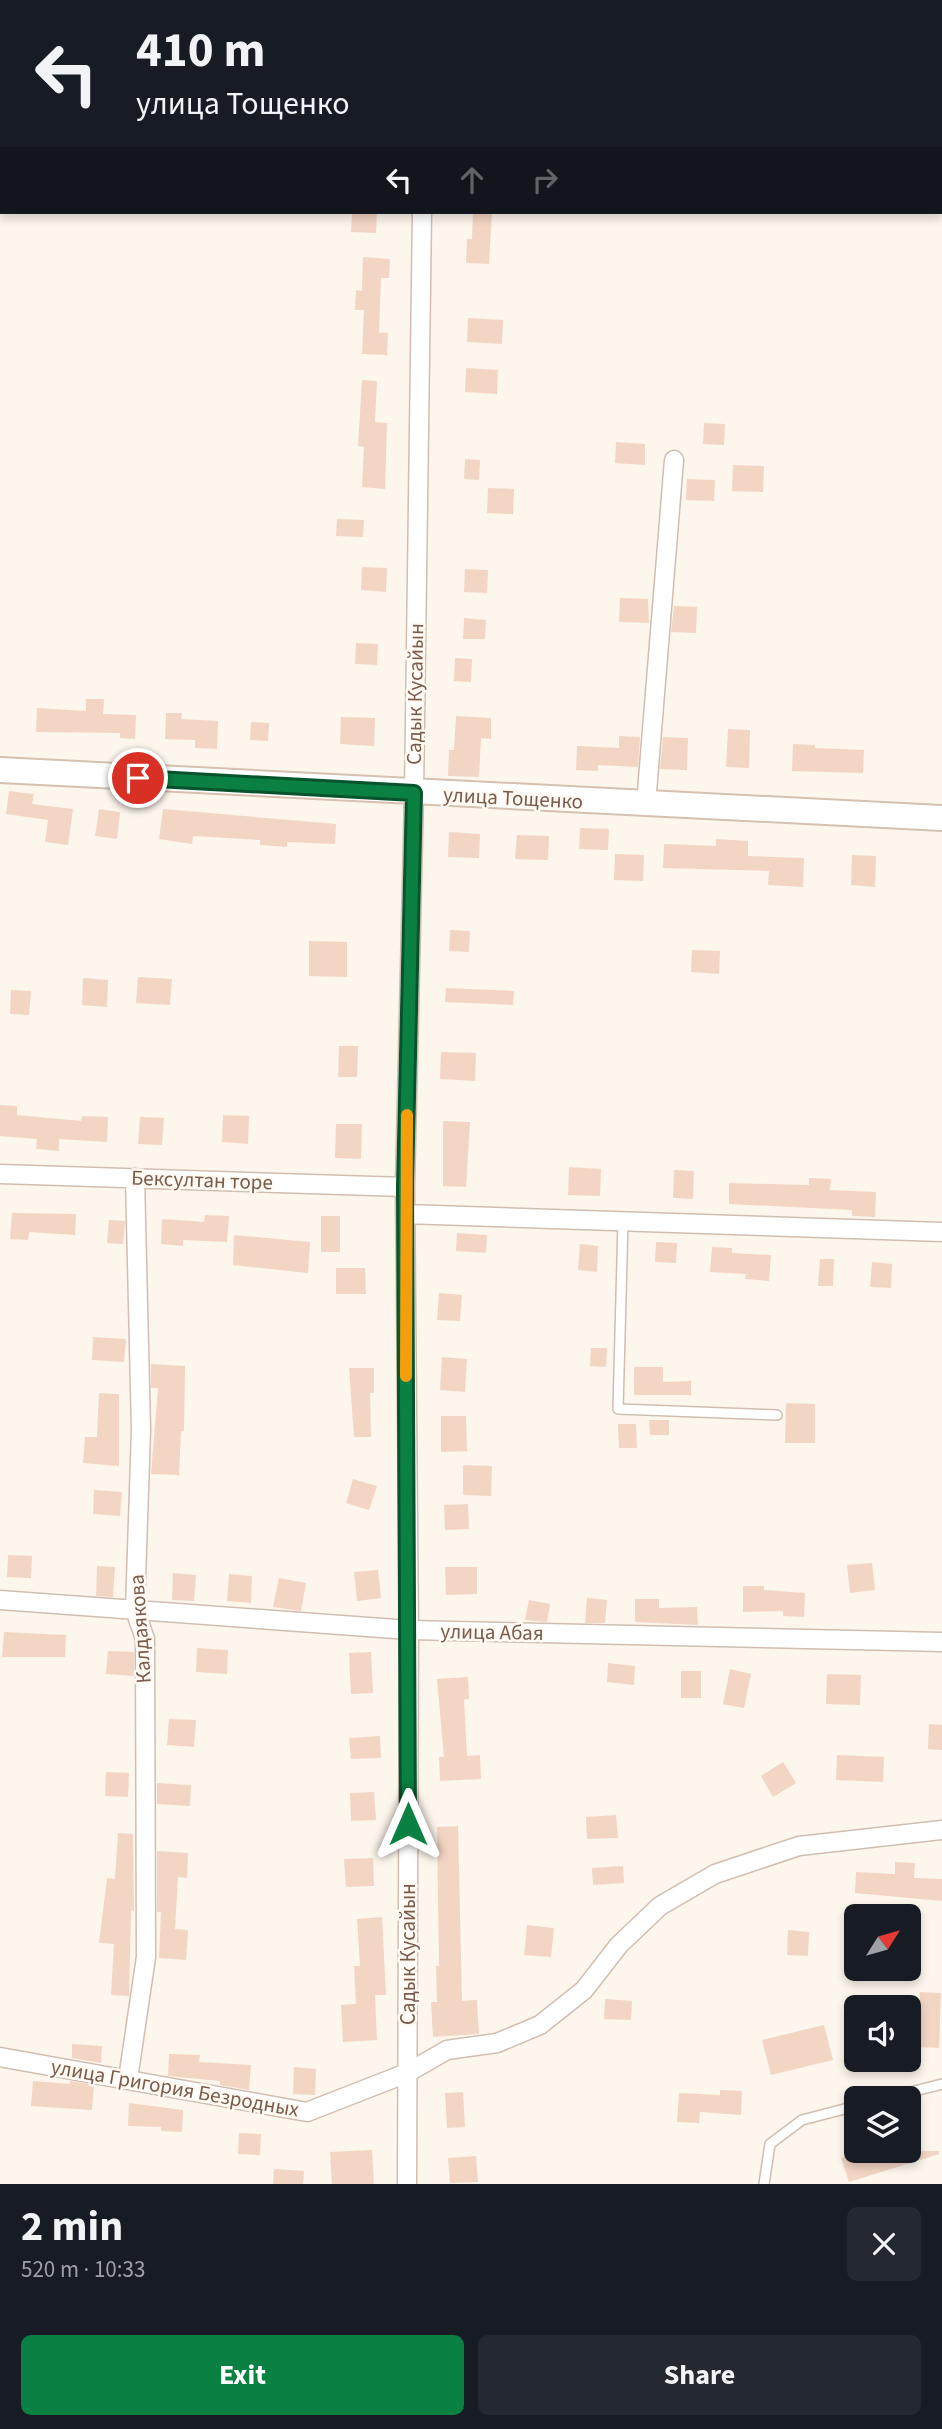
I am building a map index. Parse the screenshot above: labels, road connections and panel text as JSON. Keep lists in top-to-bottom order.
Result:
{
  "streets": {
    "street": [
      "Садык Кусайын",
      "улица Тощенко",
      "Бексултан торе",
      "Калдаякова",
      "улица Абая",
      "улица Григория Безродных"
    ]
  },
  "crossings": [
    ["Садык Кусайын", "улица Тощенко"],
    ["Садык Кусайын", "Бексултан торе"],
    ["Садык Кусайын", "улица Абая"],
    ["Садык Кусайын", "улица Григория Безродных"],
    ["Бексултан торе", "Калдаякова"],
    ["Калдаякова", "улица Абая"],
    ["Калдаякова", "улица Григория Безродных"]
  ],
  "north": "top right",
  "page": {
    "turn": ["410 m", "улица Тощенко"],
    "heading": ["2 min", "520 m · 10:33"],
    "buttons": ["Exit", "Share"]
  }
}
